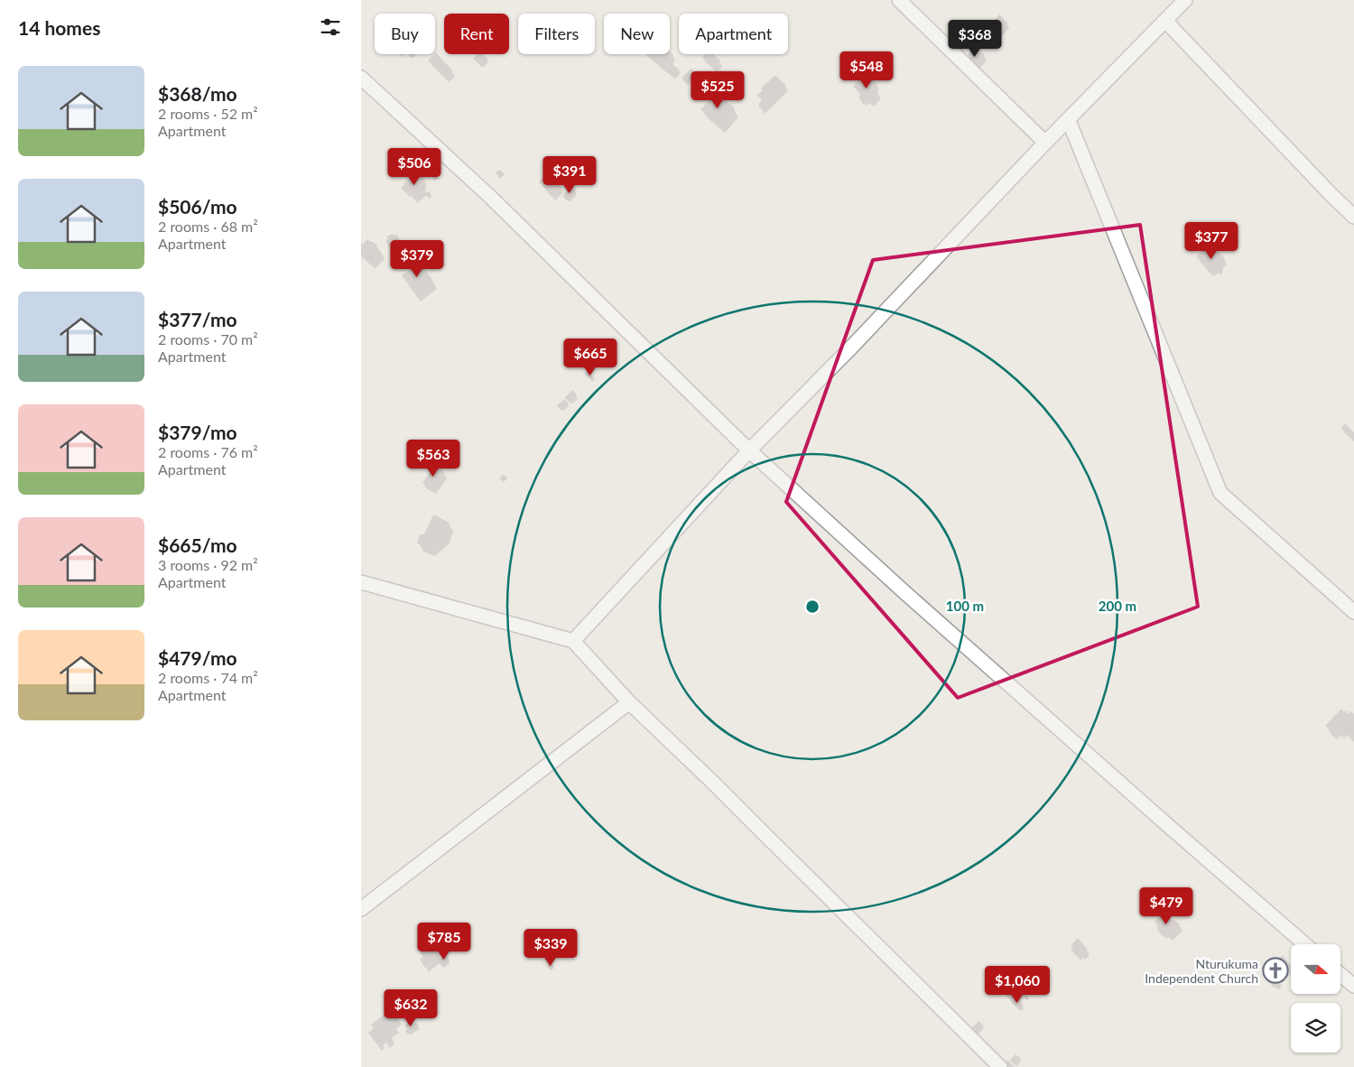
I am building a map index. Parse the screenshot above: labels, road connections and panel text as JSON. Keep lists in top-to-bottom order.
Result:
{
  "places": {
    "church": ["Nturukuma Independent Church"]
  },
  "north": "right",
  "page": {
    "heading": "14 homes",
    "chip": [
      "Buy",
      "Rent",
      "Filters",
      "New",
      "Apartment"
    ],
    "price": [
      "$368",
      "$548",
      "$525",
      "$506",
      "$391",
      "$377",
      "$379",
      "$665",
      "$563",
      "$479",
      "$785",
      "$339",
      "$1,060",
      "$632"
    ],
    "list": [
      {
        "name": "$368/mo",
        "note": "2 rooms · 52 m² · Apartment"
      },
      {
        "name": "$506/mo",
        "note": "2 rooms · 68 m² · Apartment"
      },
      {
        "name": "$377/mo",
        "note": "2 rooms · 70 m² · Apartment"
      },
      {
        "name": "$379/mo",
        "note": "2 rooms · 76 m² · Apartment"
      },
      {
        "name": "$665/mo",
        "note": "3 rooms · 92 m² · Apartment"
      },
      {
        "name": "$479/mo",
        "note": "2 rooms · 74 m² · Apartment"
      }
    ]
  },
  "rings": ["100 m", "200 m"]
}
